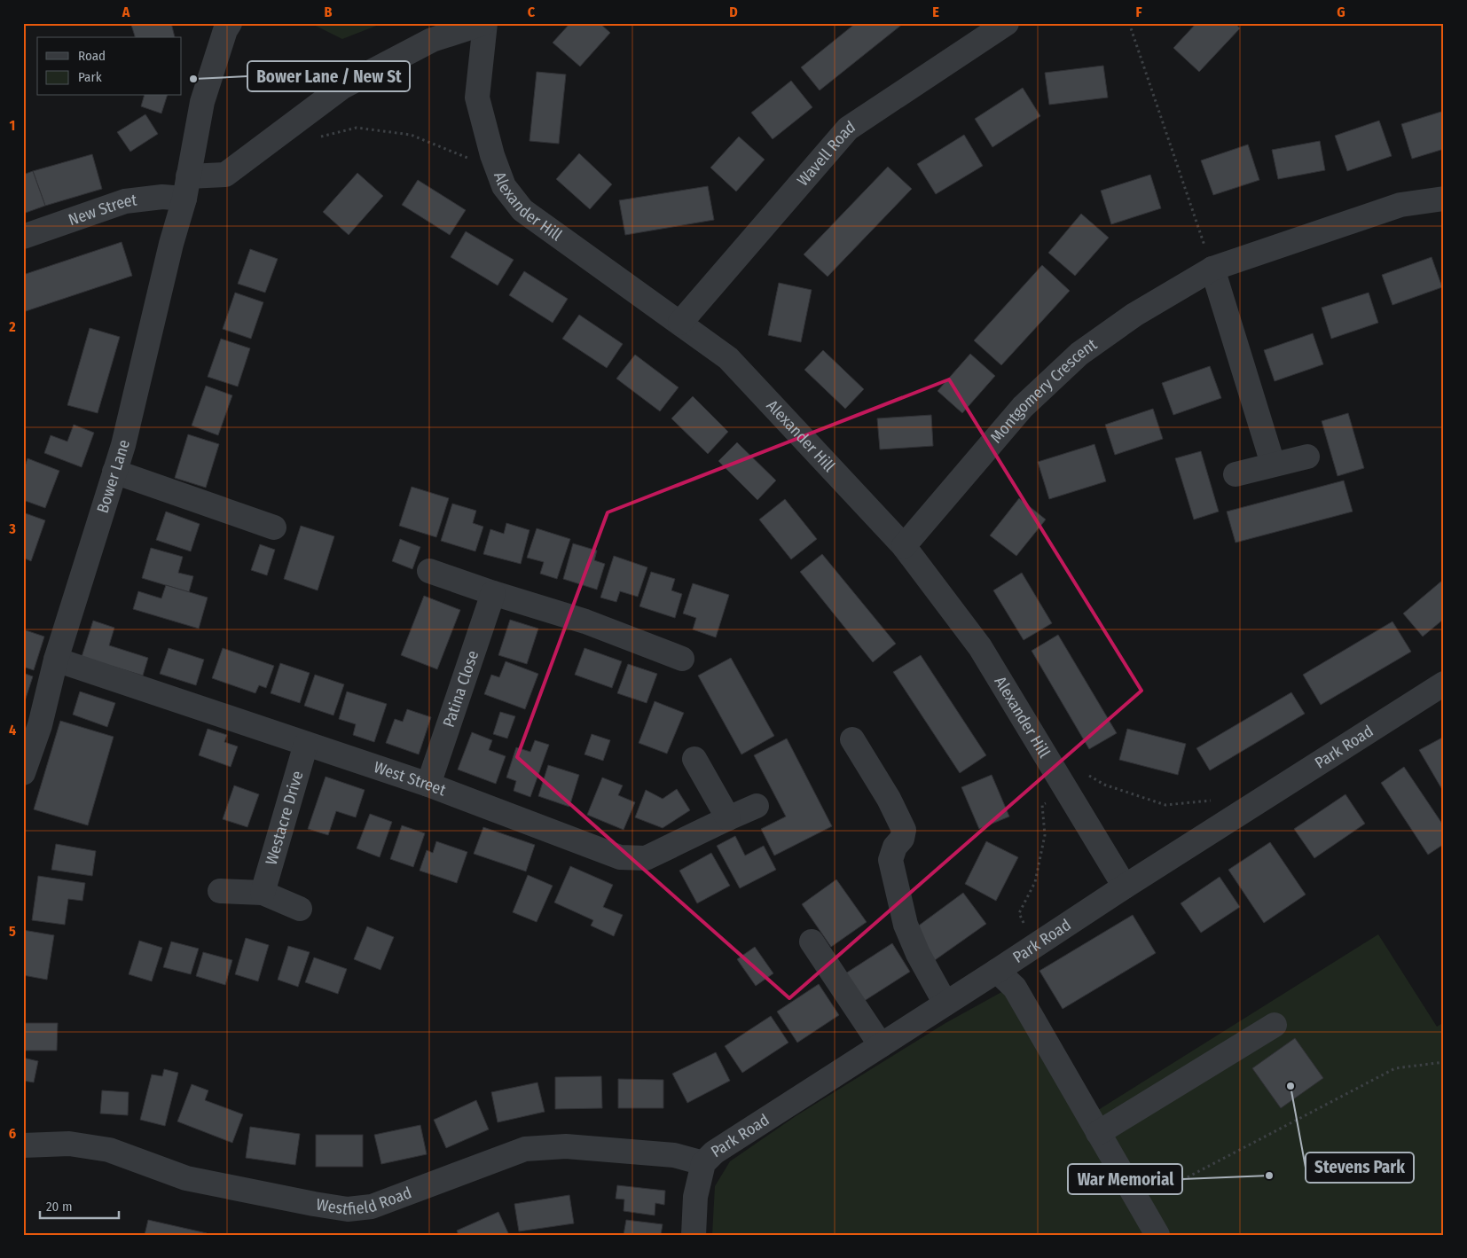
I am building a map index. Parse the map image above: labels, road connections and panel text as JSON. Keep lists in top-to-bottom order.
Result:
{
  "streets": {
    "street": [
      "Wavell Road",
      "Alexander Hill",
      "New Street",
      "Montgomery Crescent",
      "Bower Lane",
      "Patina Close",
      "Park Road",
      "West Street",
      "Westacre Drive",
      "Westfield Road"
    ]
  },
  "crossings": [
    ["Wavell Road", "Alexander Hill"],
    ["Alexander Hill", "New Street"],
    ["Alexander Hill", "Montgomery Crescent"],
    ["Alexander Hill", "Bower Lane"],
    ["Alexander Hill", "Park Road"],
    ["New Street", "Bower Lane"],
    ["Bower Lane", "West Street"],
    ["Patina Close", "West Street"],
    ["Park Road", "Westfield Road"],
    ["West Street", "Westacre Drive"]
  ],
  "places": ["Bower Lane / New St", "Stevens Park", "War Memorial"],
  "legend": ["Road", "Park"],
  "scale_bar": "20 m",
  "grid": {
    "columns": [
      "A",
      "B",
      "C",
      "D",
      "E",
      "F",
      "G"
    ],
    "rows": [
      "1",
      "2",
      "3",
      "4",
      "5",
      "6"
    ]
  }
}
